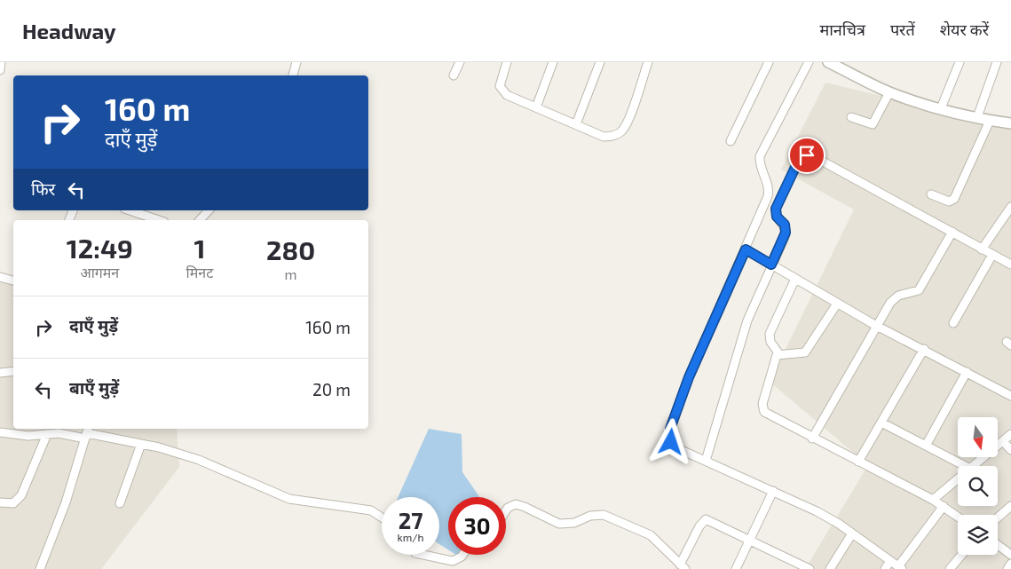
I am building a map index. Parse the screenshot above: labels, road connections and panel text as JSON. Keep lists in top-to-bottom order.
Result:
{
  "north": "bottom",
  "page": {
    "header": "Headway",
    "nav": ["मानचित्र", "परतें", "शेयर करें"],
    "turn": ["160 m", "दाएँ मुड़ें"],
    "then": "फिर",
    "eta": [
      "12:49",
      "आगमन",
      "1",
      "मिनट",
      "280",
      "m"
    ],
    "list": [
      {
        "name": "दाएँ मुड़ें",
        "value": "160 m"
      },
      {
        "name": "बाएँ मुड़ें",
        "value": "20 m"
      }
    ],
    "speed": "27 km/h",
    "limit": "30"
  }
}
